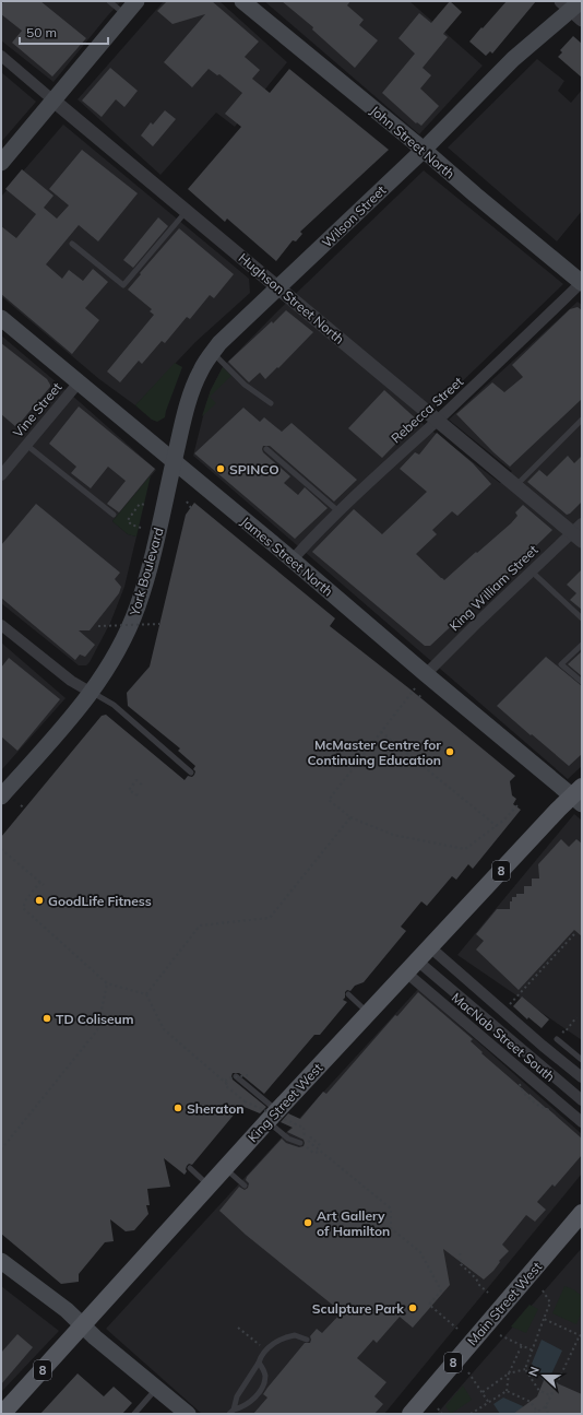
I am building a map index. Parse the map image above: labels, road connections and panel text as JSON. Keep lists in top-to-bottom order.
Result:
{
  "streets": {
    "main road": [
      "John Street North",
      "Wilson Street",
      "James Street North",
      "York Boulevard",
      "8",
      "King Street West",
      "Main Street West"
    ],
    "street": [
      "Hughson Street North",
      "Vine Street",
      "Rebecca Street",
      "King William Street",
      "MacNab Street South"
    ]
  },
  "crossings": [
    ["John Street North", "Wilson Street"],
    ["John Street North", "Rebecca Street"],
    ["Wilson Street", "Hughson Street North"],
    ["Wilson Street", "James Street North"],
    ["Wilson Street", "York Boulevard"],
    ["Hughson Street North", "Rebecca Street"],
    ["Hughson Street North", "King William Street"],
    ["Vine Street", "James Street North"],
    ["Rebecca Street", "James Street North"],
    ["James Street North", "York Boulevard"],
    ["James Street North", "King William Street"],
    ["James Street North", "King Street West"],
    ["MacNab Street South", "King Street West"]
  ],
  "places": [
    "SPINCO",
    "McMaster Centre for Continuing Education",
    "GoodLife Fitness",
    "TD Coliseum",
    "Sheraton",
    "Art Gallery of Hamilton",
    "Sculpture Park"
  ],
  "scale_bar": "50 m",
  "north": "left"
}
